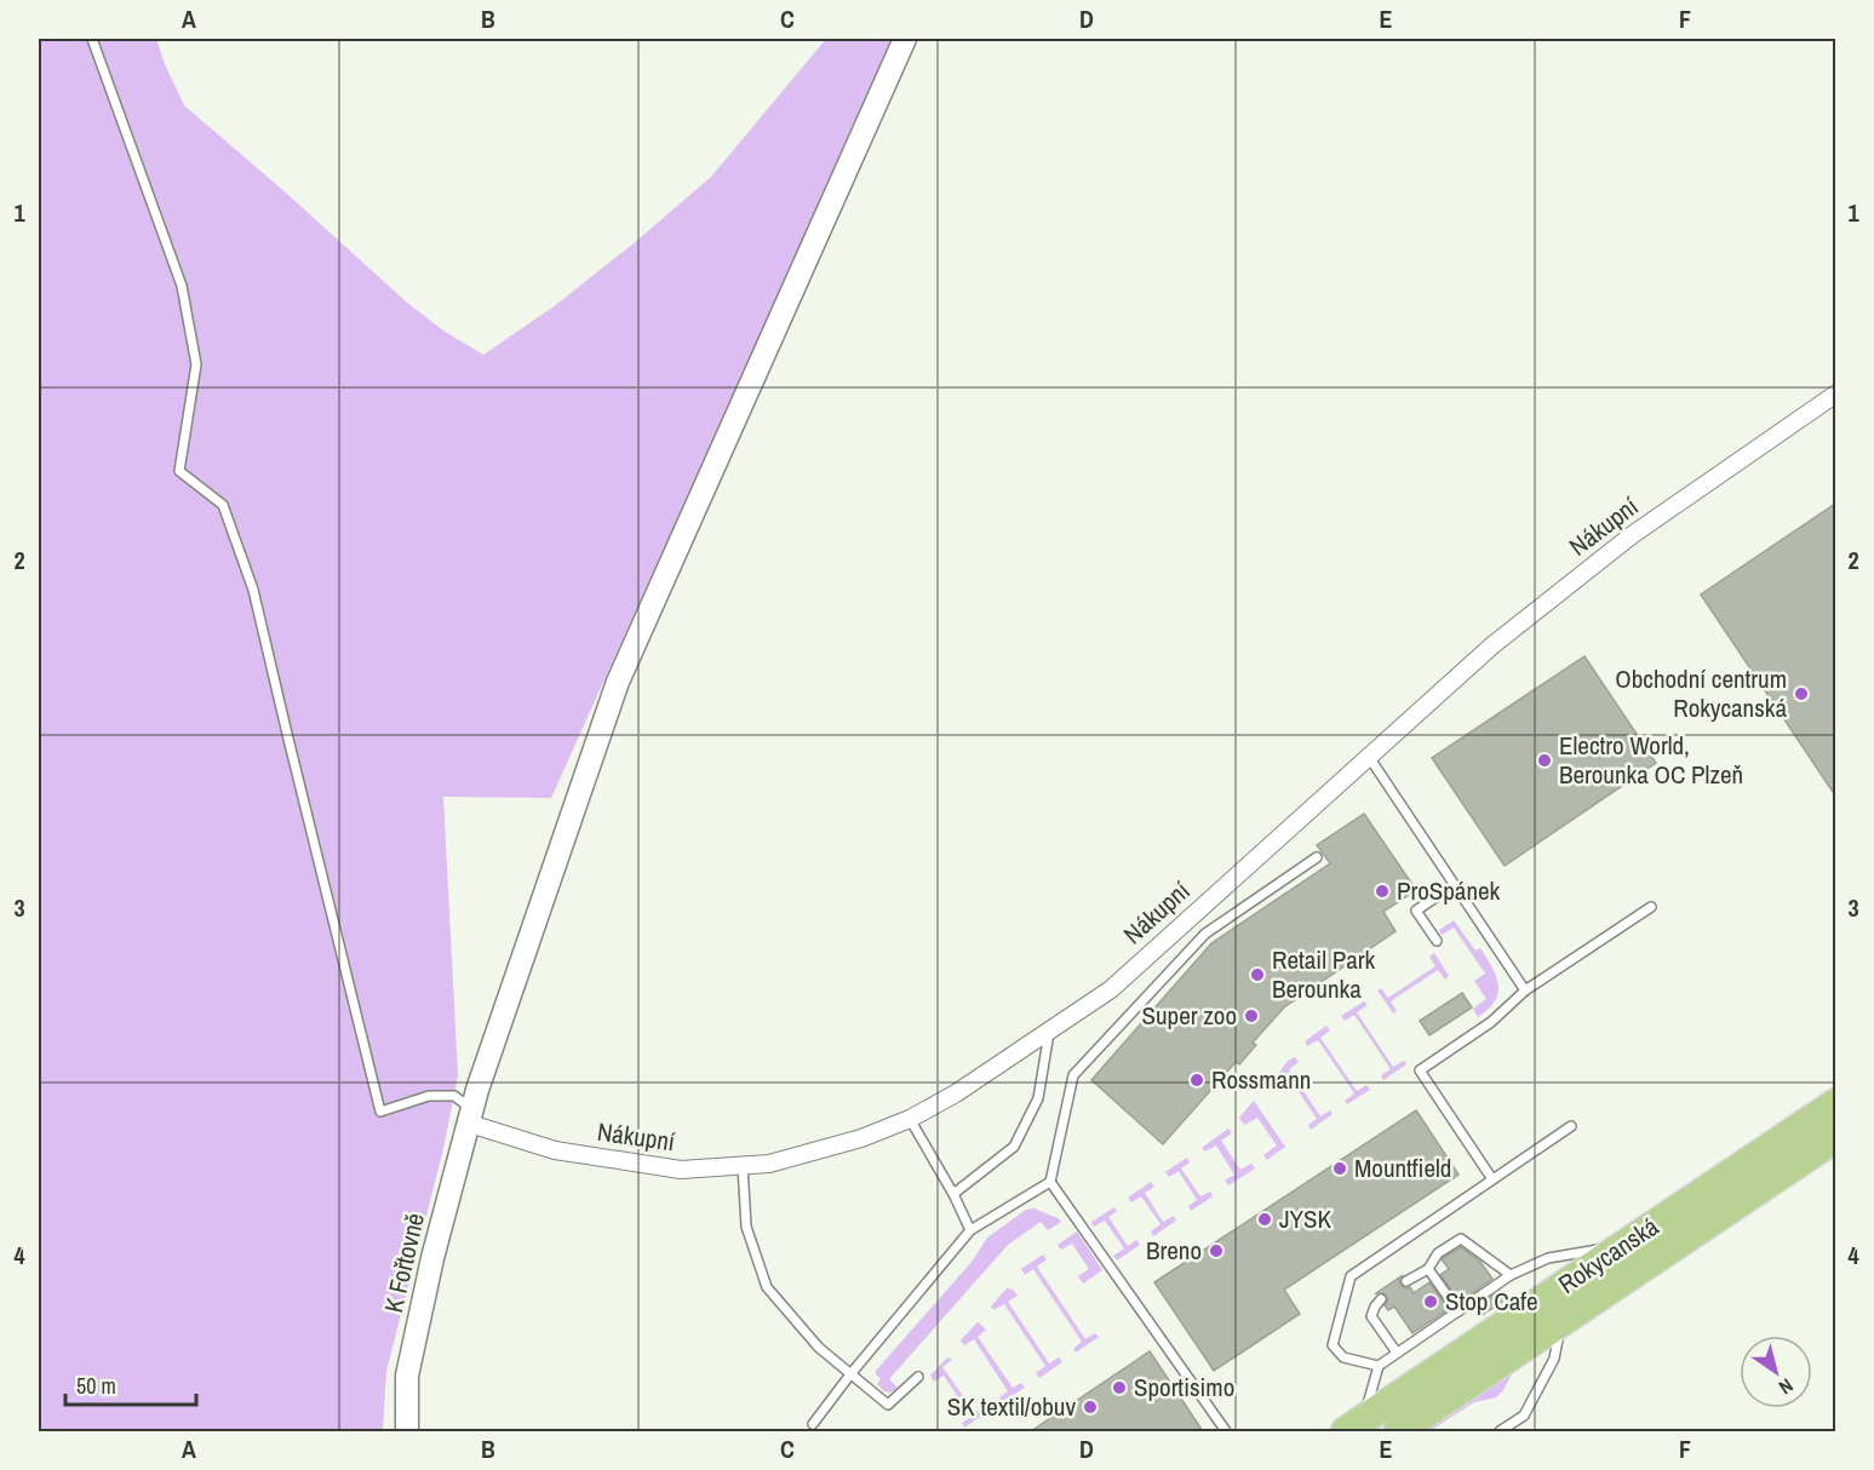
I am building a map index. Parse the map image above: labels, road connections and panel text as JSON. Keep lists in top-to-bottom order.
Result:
{
  "streets": {
    "highway": ["Rokycanská"],
    "street": ["Nákupní", "K Fořtovně"]
  },
  "crossings": [
    ["Nákupní", "K Fořtovně"]
  ],
  "places": [
    "Obchodní centrum Rokycanská",
    "Electro World, Berounka OC Plzeň",
    "ProSpánek",
    "Retail Park Berounka",
    "Super zoo",
    "Rossmann",
    "Mountfield",
    "JYSK",
    "Breno",
    "Stop Cafe",
    "Sportisimo",
    "SK textil/obuv"
  ],
  "scale_bar": "50 m",
  "north": "bottom right",
  "grid": {
    "columns": [
      "A",
      "B",
      "C",
      "D",
      "E",
      "F"
    ],
    "rows": [
      "1",
      "2",
      "3",
      "4"
    ]
  }
}
